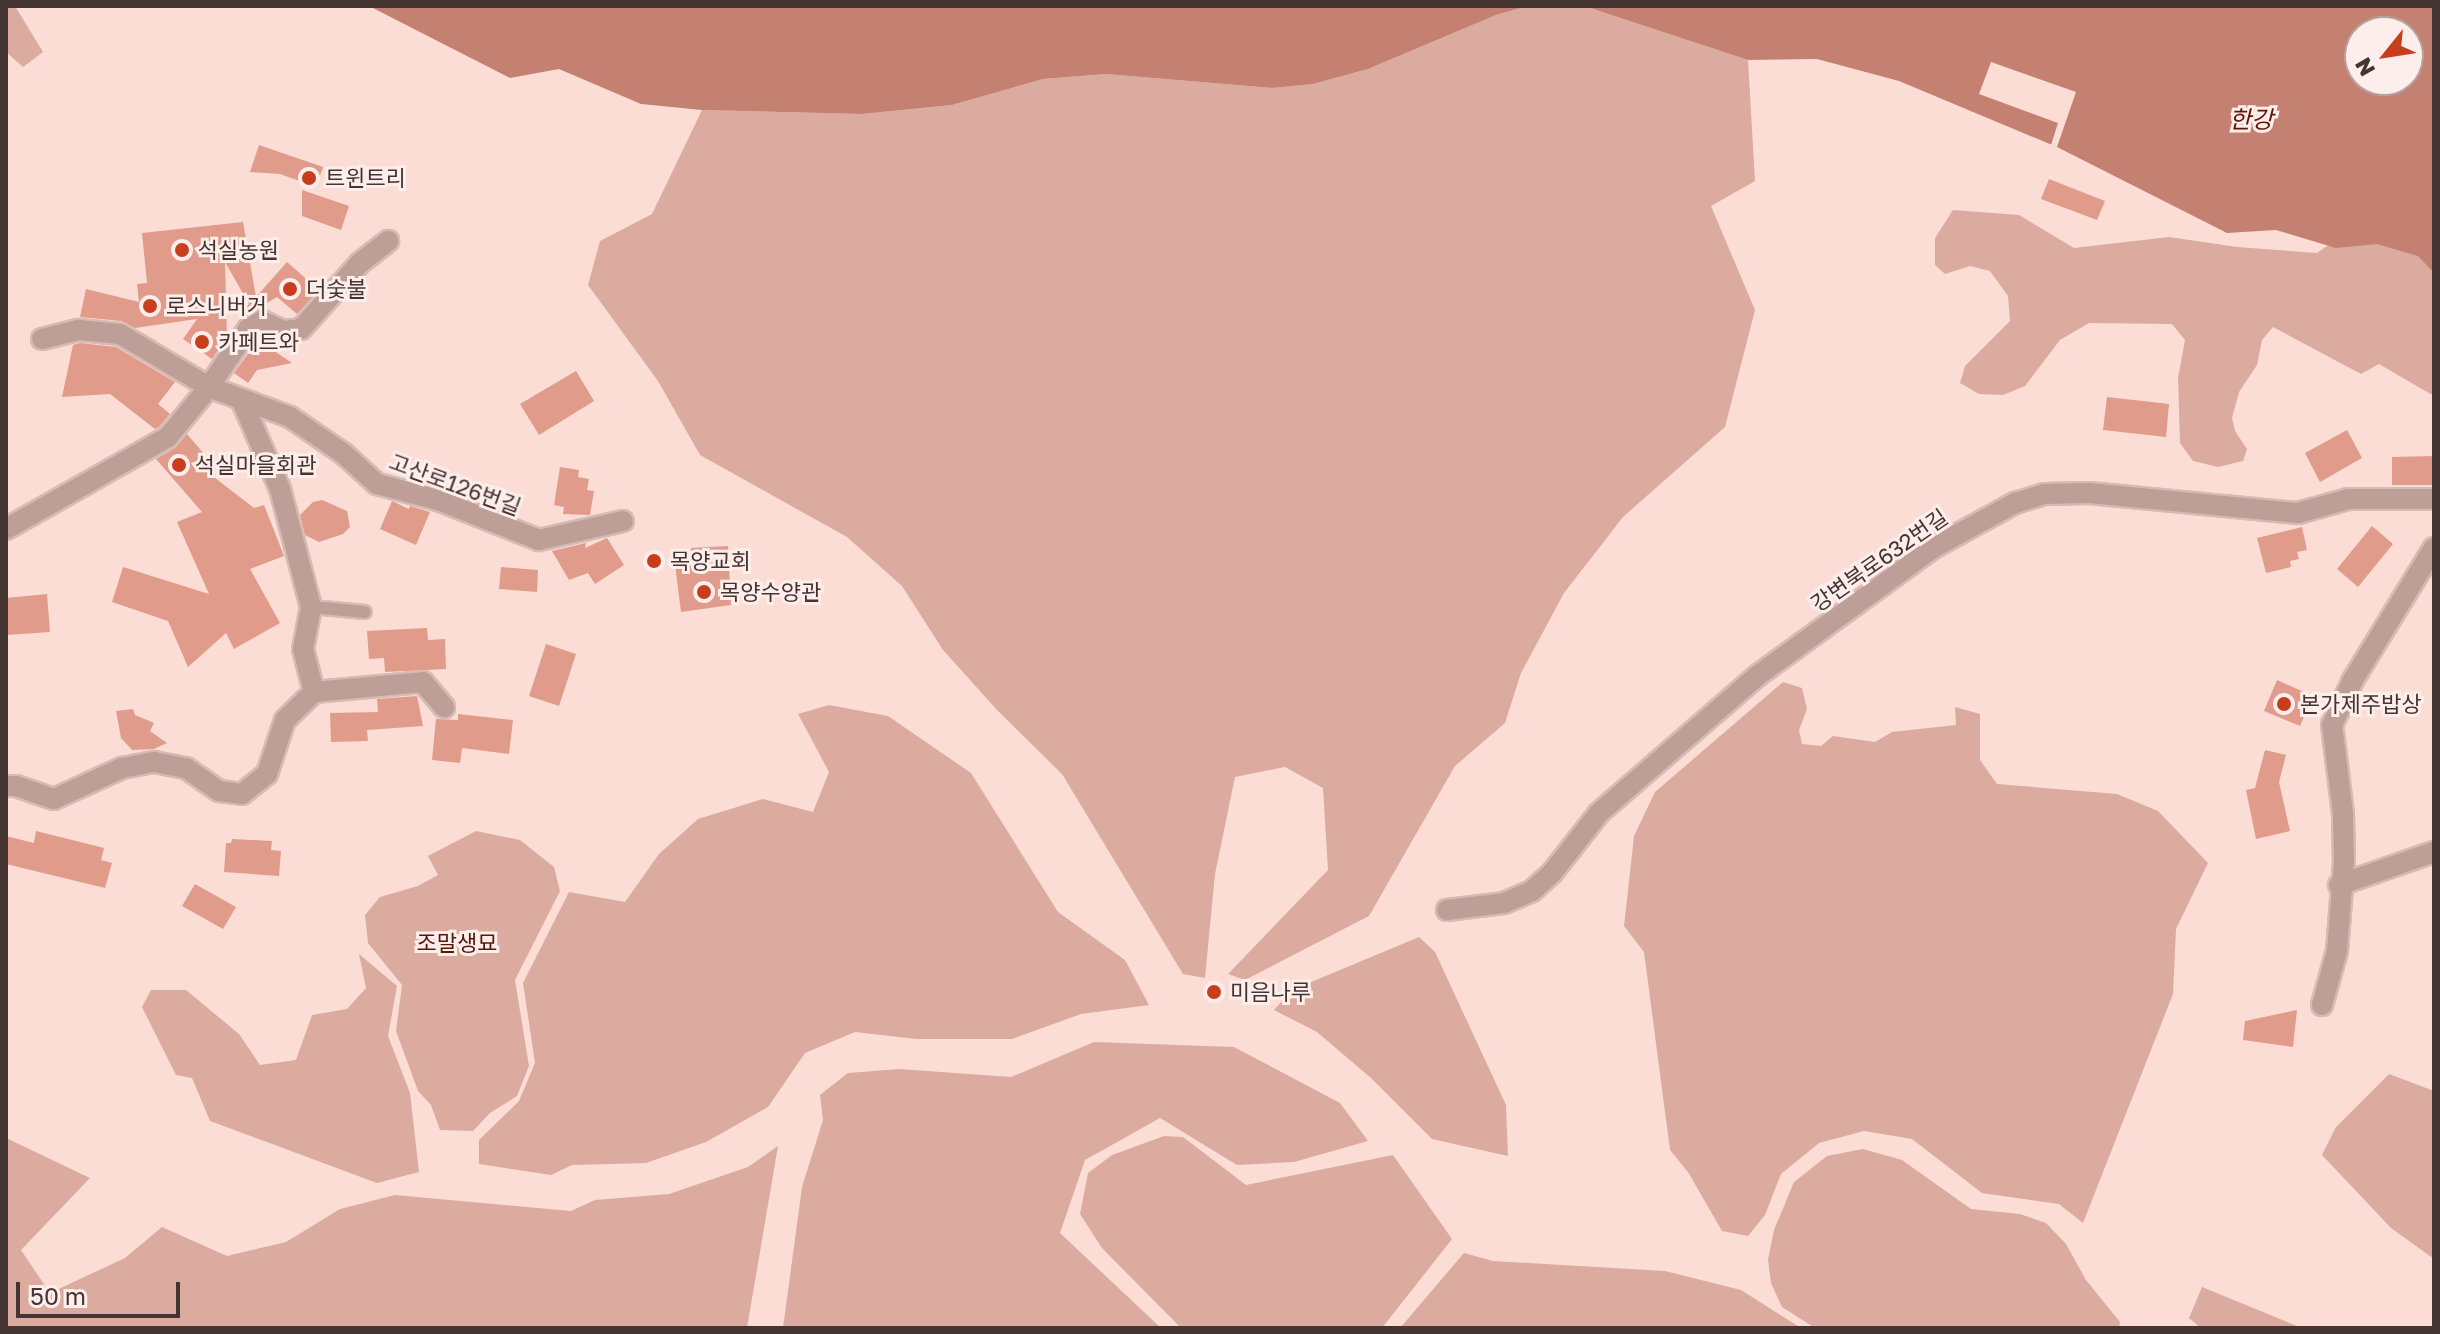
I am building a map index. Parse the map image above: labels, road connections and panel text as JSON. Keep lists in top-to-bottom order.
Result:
{
  "streets": {
    "street": ["고산로126번길", "강변북로632번길"]
  },
  "water": ["한강"],
  "parks": ["조말생묘"],
  "places": [
    "트윈트리",
    "석실농원",
    "더숯불",
    "로스니버거",
    "카페트와",
    "석실마을회관",
    "목양교회",
    "목양수양관",
    "본가제주밥상",
    "미음나루"
  ],
  "scale_bar": "50 m",
  "north": "bottom left"
}
